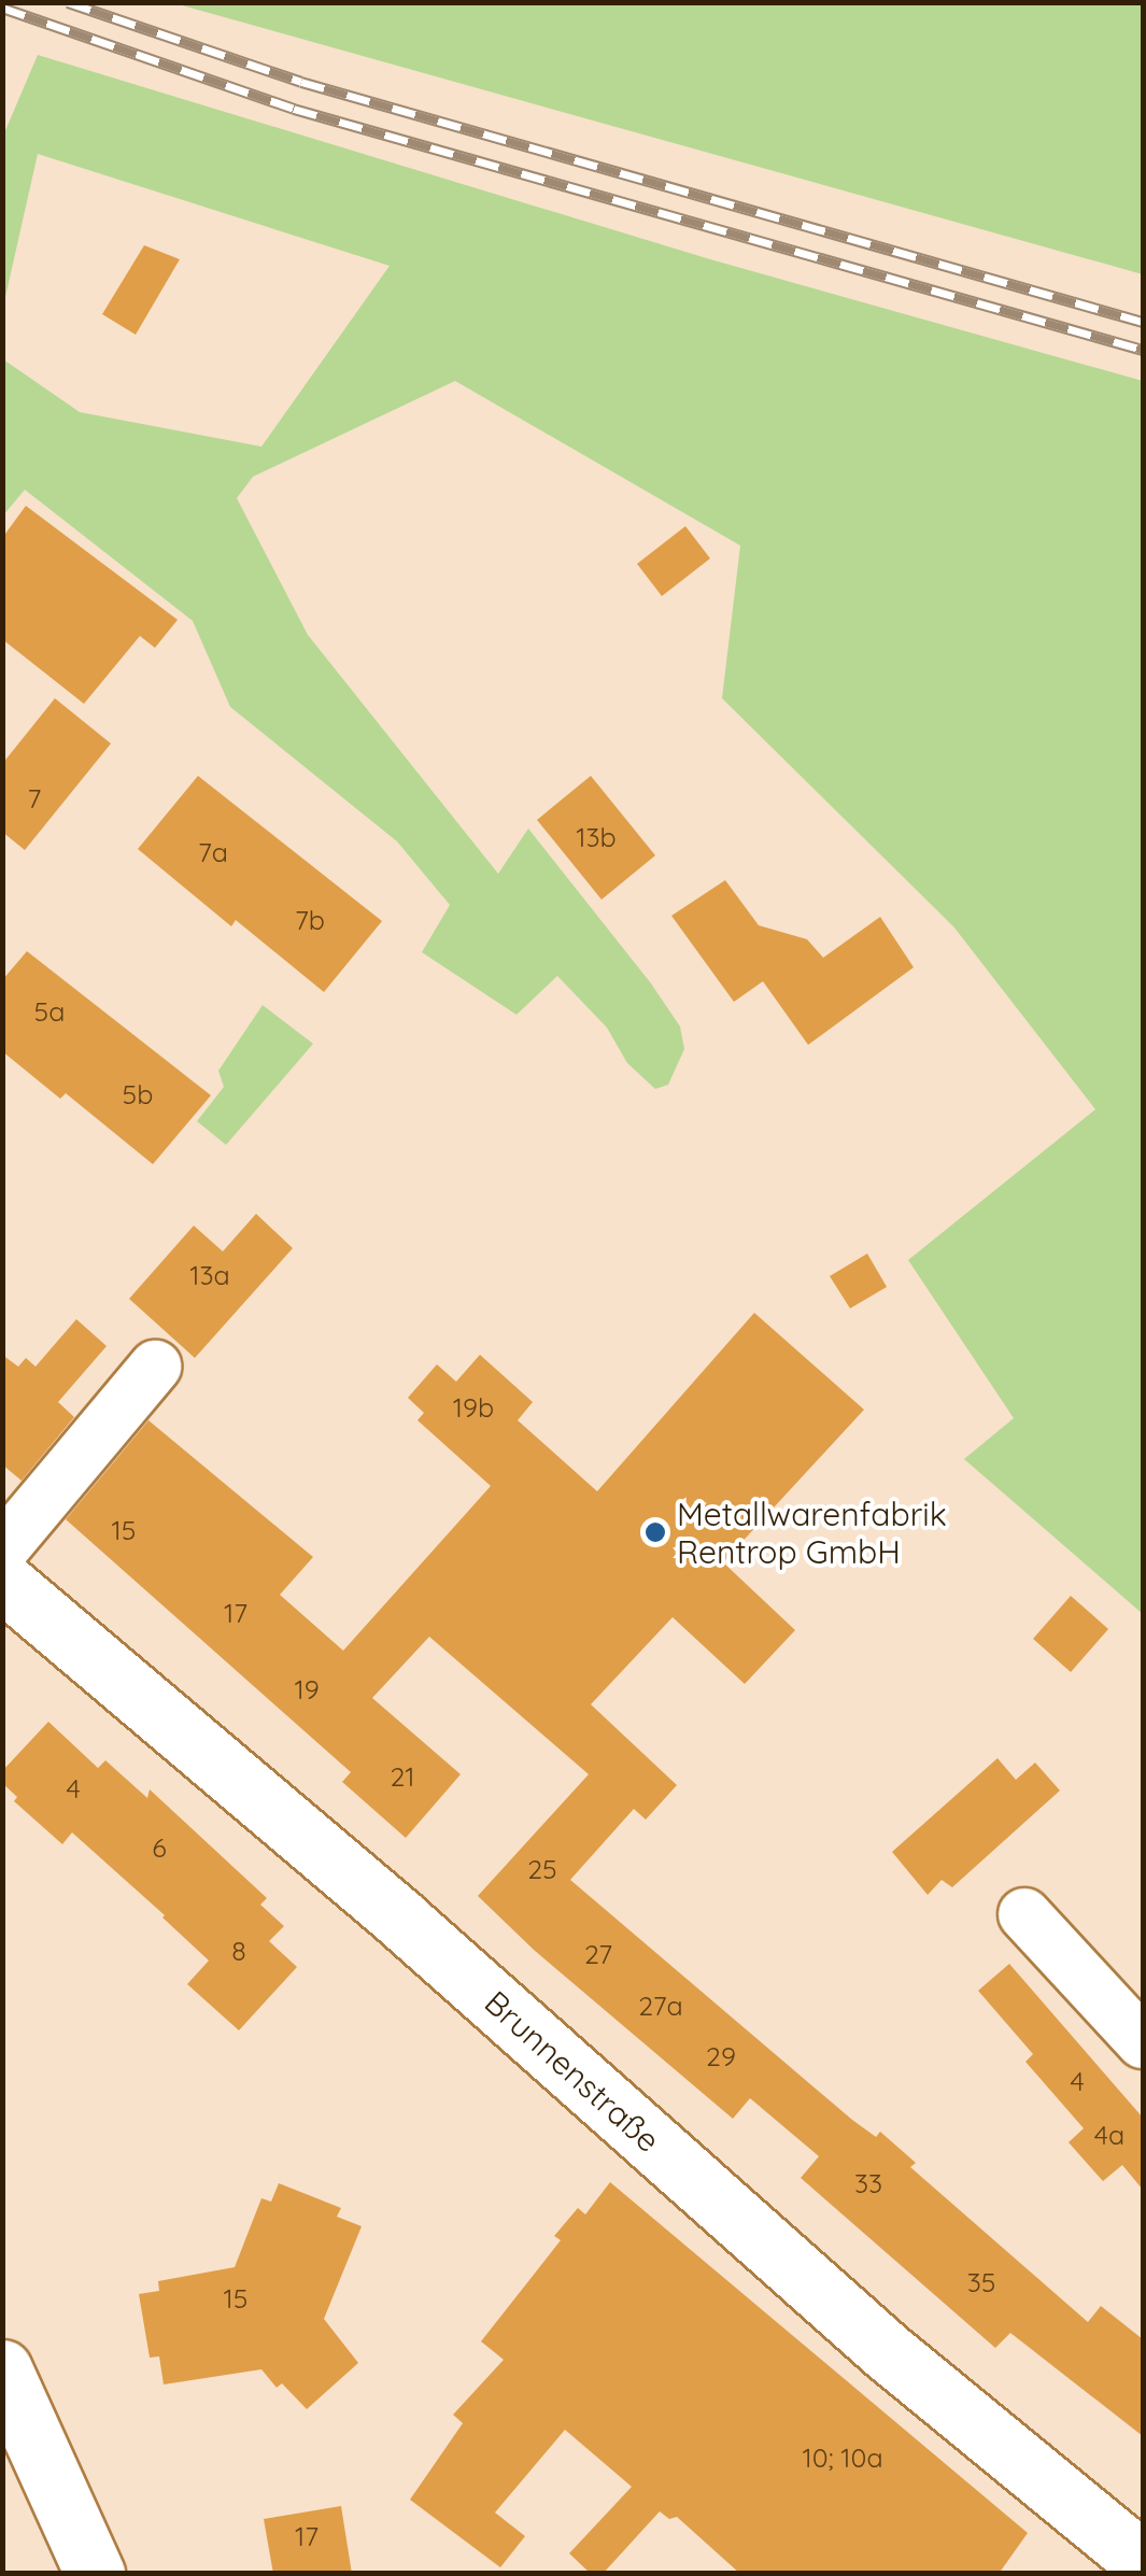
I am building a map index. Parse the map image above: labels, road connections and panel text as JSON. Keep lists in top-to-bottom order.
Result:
{
  "streets": {
    "main road": ["Brunnenstraße"]
  },
  "places": ["Metallwarenfabrik Rentrop GmbH"],
  "house_numbers": [
    "7",
    "13b",
    "7a",
    "7b",
    "5a",
    "5b",
    "13a",
    "19b",
    "15",
    "17",
    "19",
    "21",
    "4",
    "6",
    "25",
    "8",
    "27",
    "27a",
    "29",
    "4",
    "4a",
    "33",
    "35",
    "15",
    "10; 10a",
    "17"
  ]
}
